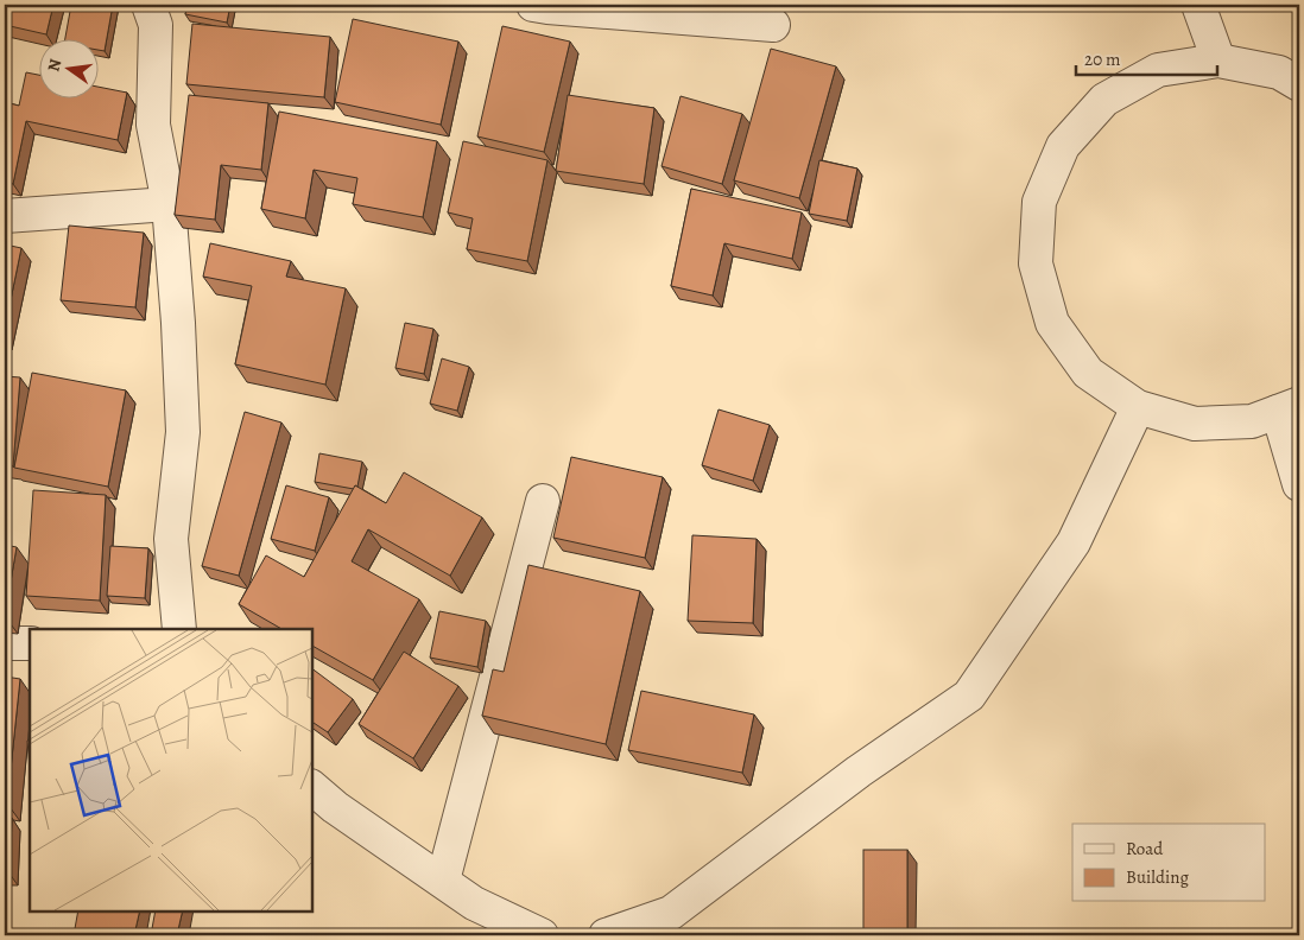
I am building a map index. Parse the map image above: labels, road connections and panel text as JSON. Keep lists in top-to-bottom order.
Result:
{
  "legend": ["Road", "Building"],
  "scale_bar": "20 m",
  "north": "left"
}
